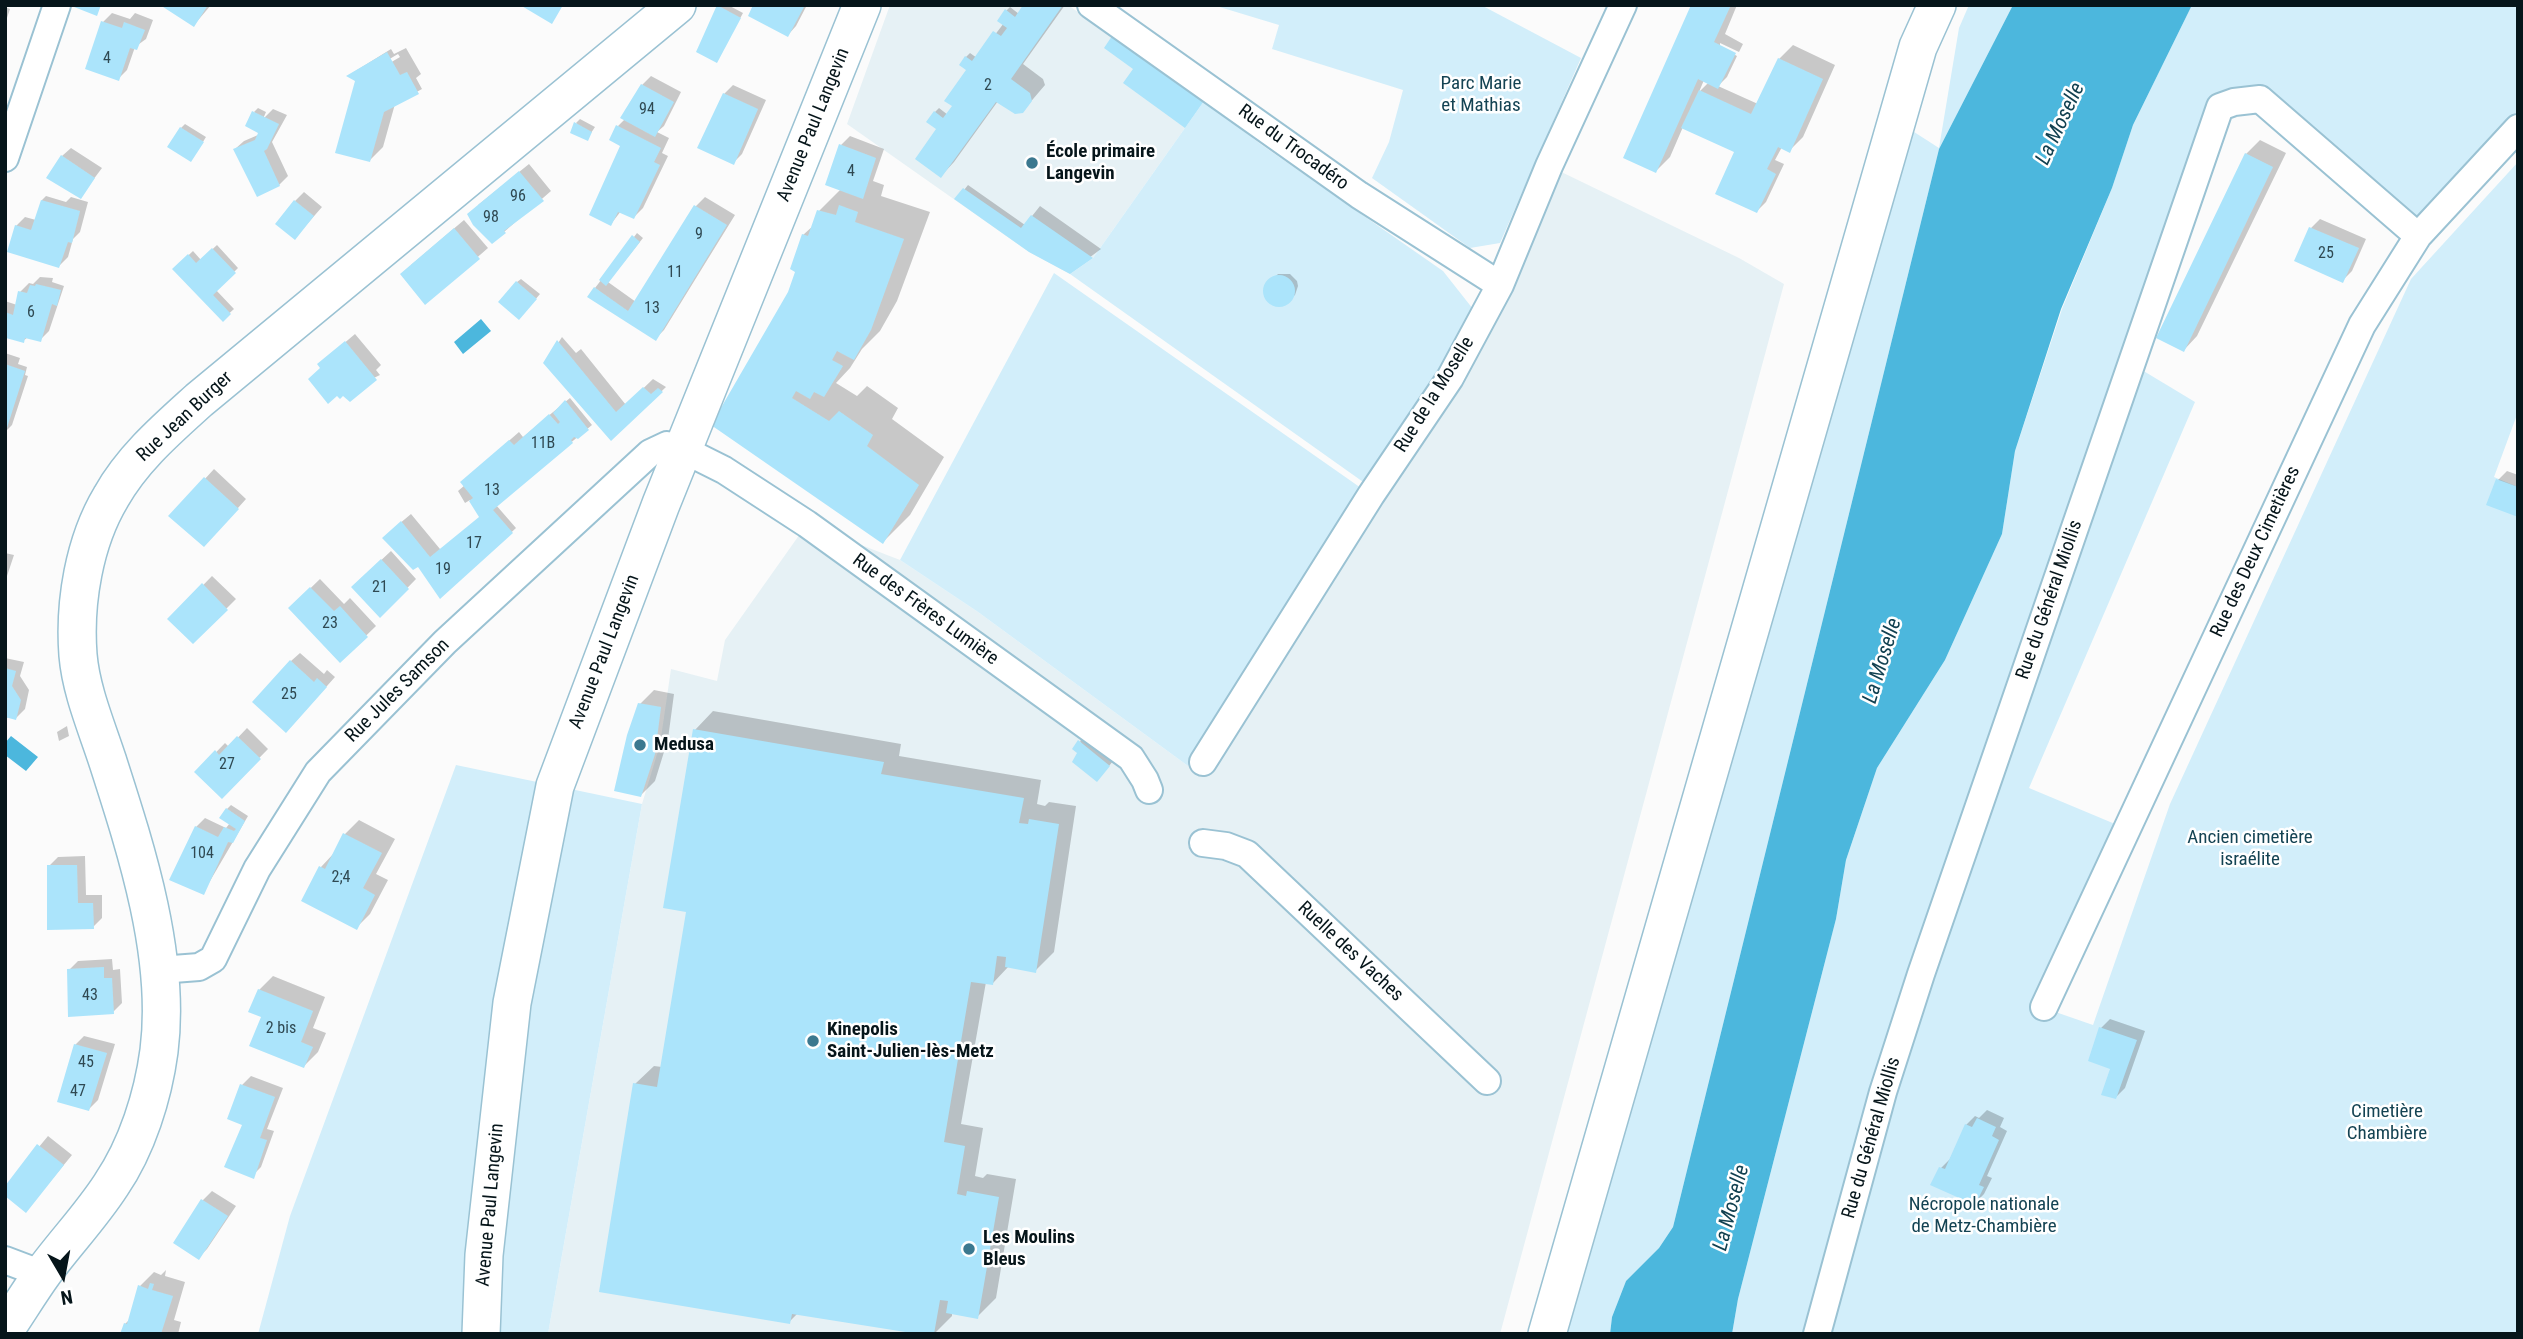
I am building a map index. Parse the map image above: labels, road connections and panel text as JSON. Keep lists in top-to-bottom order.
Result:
{
  "streets": {
    "main road": ["Avenue Paul Langevin", "Rue Jean Burger"],
    "street": [
      "Rue du Trocadéro",
      "Rue de la Moselle",
      "Rue des Deux Cimetières",
      "Rue du Général Miollis",
      "Rue des Frères Lumière",
      "Rue Jules Samson",
      "Ruelle des Vaches"
    ]
  },
  "crossings": [
    ["Avenue Paul Langevin", "Rue des Frères Lumière"],
    ["Avenue Paul Langevin", "Rue Jules Samson"],
    ["Rue du Trocadéro", "Rue de la Moselle"],
    ["Rue Jean Burger", "Rue Jules Samson"],
    ["Rue des Deux Cimetières", "Rue du Général Miollis"],
    ["Rue des Frères Lumière", "Rue Jules Samson"]
  ],
  "water": ["La Moselle"],
  "parks": [
    "Parc Marie et Mathias",
    "Ancien cimetière israélite",
    "Cimetière Chambière",
    "Nécropole nationale de Metz-Chambière"
  ],
  "places": [
    "École primaire Langevin",
    "Medusa",
    "Kinepolis Saint-Julien-lès-Metz",
    "Les Moulins Bleus"
  ],
  "house_numbers": [
    "4",
    "2",
    "94",
    "4",
    "96",
    "98",
    "9",
    "25",
    "11",
    "13",
    "6",
    "11B",
    "13",
    "17",
    "19",
    "21",
    "23",
    "25",
    "27",
    "104",
    "2;4",
    "43",
    "2 bis",
    "45",
    "47"
  ],
  "north": "bottom"
}
